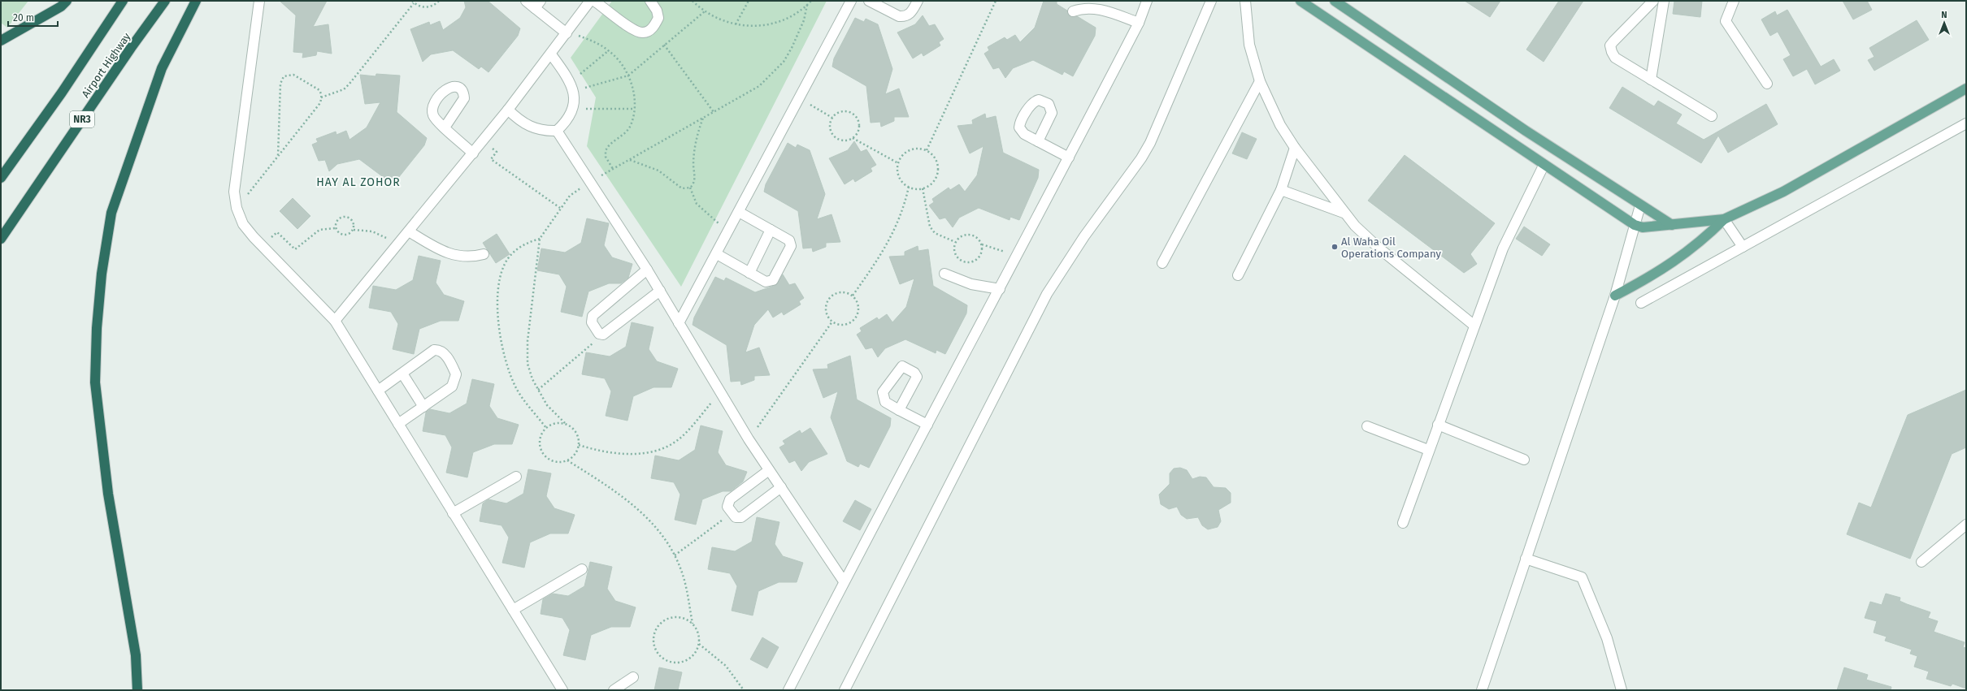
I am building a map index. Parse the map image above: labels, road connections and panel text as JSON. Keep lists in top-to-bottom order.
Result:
{
  "streets": {
    "highway": ["Airport Highway", "NR3"]
  },
  "districts": ["HAY AL ZOHOR"],
  "places": ["Al Waha Oil Operations Company"],
  "scale_bar": "20 m",
  "north": "top"
}
